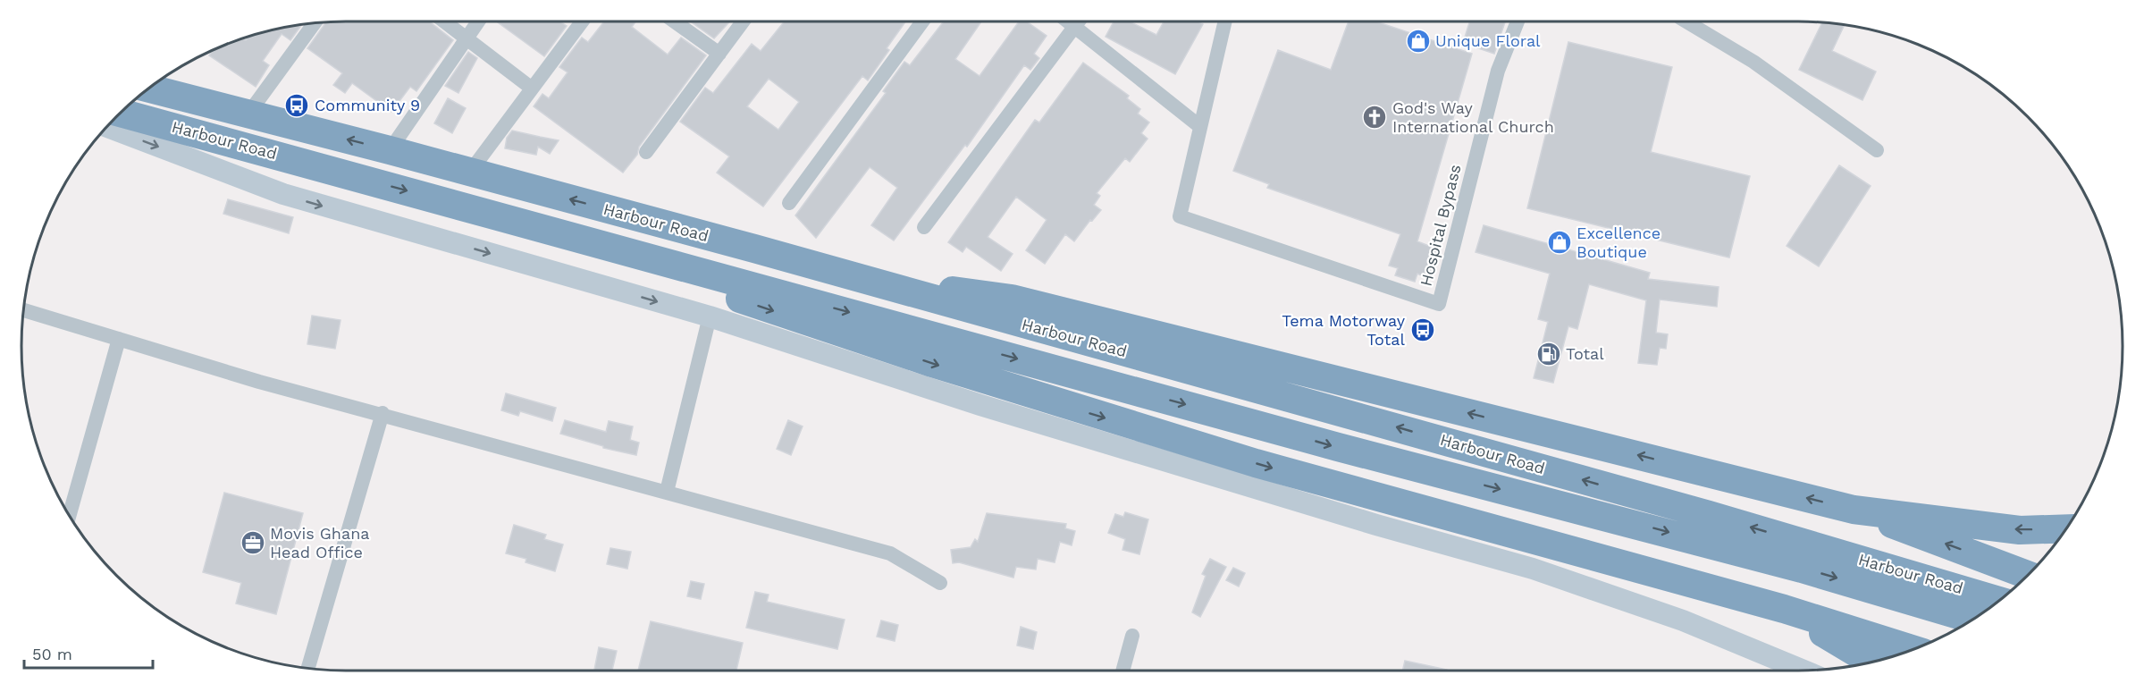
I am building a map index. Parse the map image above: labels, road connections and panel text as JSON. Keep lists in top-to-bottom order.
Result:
{
  "streets": {
    "highway": ["Harbour Road"],
    "street": ["Hospital Bypass"]
  },
  "places": {
    "shop": ["Unique Floral", "Excellence Boutique"],
    "bus stop": ["Community 9", "Tema Motorway Total"],
    "church": ["God's Way International Church"],
    "fuel station": ["Total"],
    "office": ["Movis Ghana Head Office"]
  },
  "scale_bar": "50 m"
}
